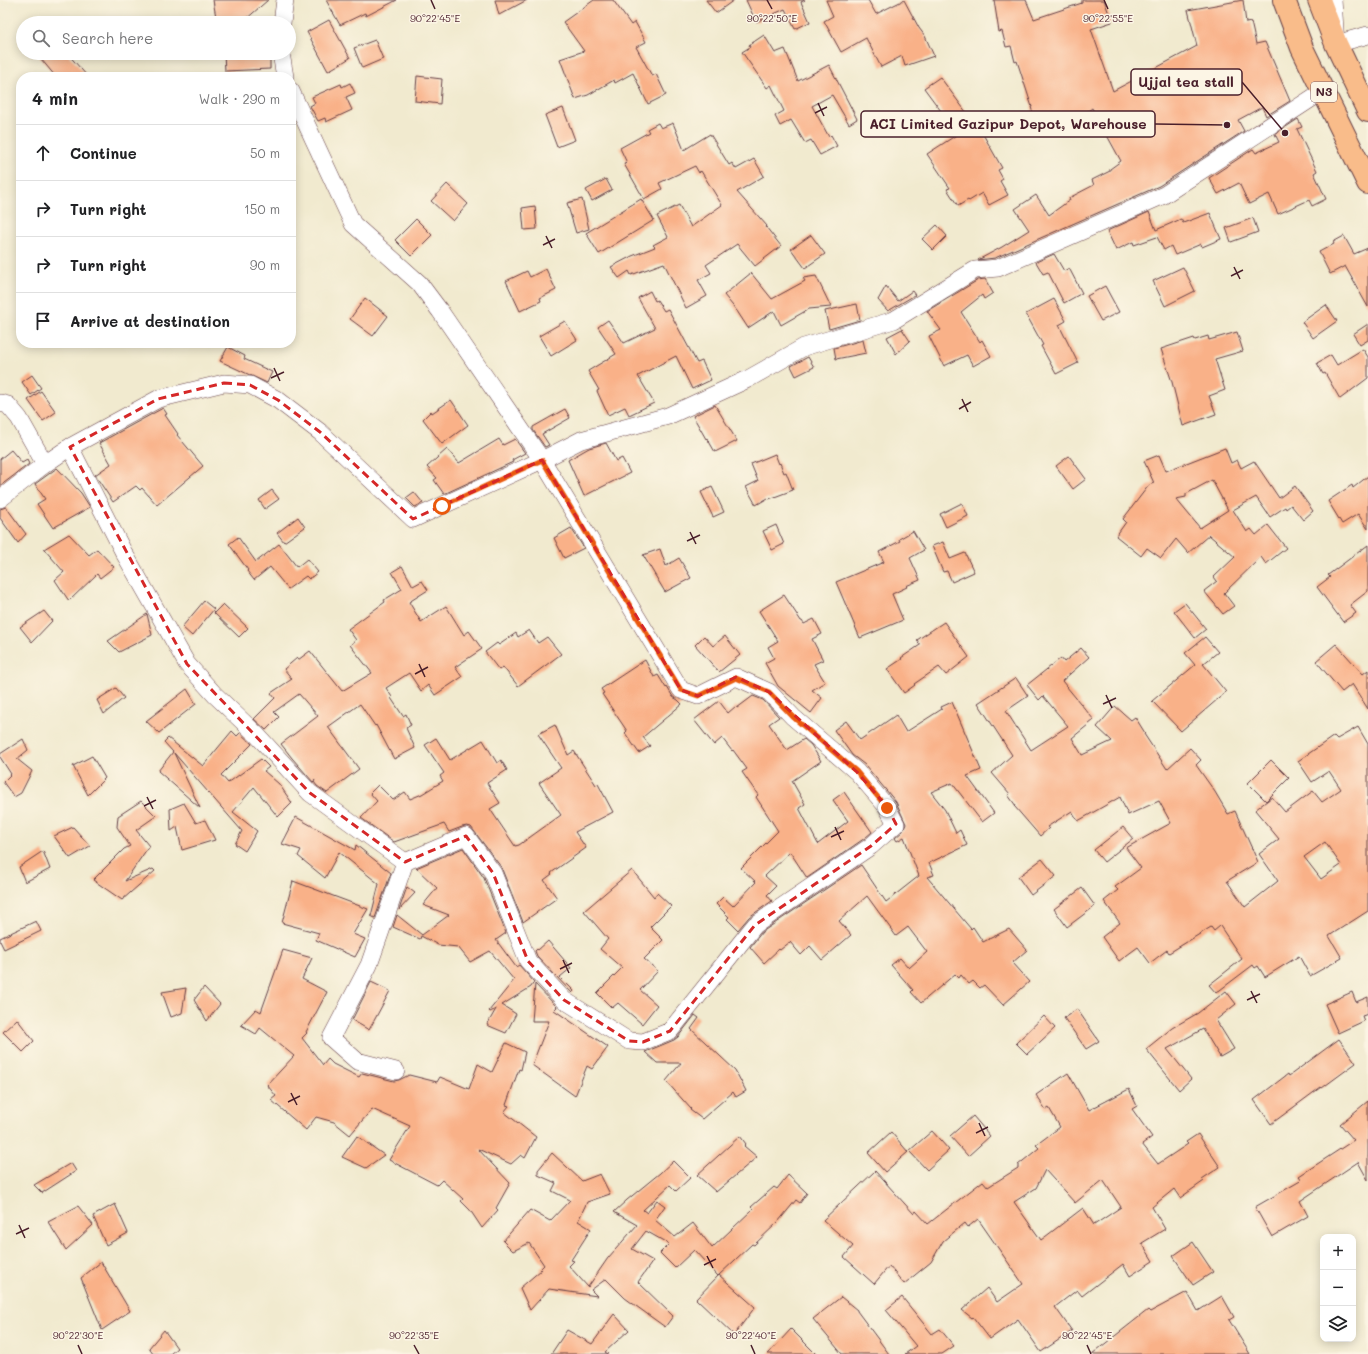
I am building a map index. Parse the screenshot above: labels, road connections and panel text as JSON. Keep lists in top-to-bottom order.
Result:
{
  "streets": {
    "highway": ["N3"]
  },
  "places": ["ACI Limited Gazipur Depot, Warehouse", "Ujjal tea stall"],
  "page": {
    "search": "Search here",
    "heading": ["4 min", "Walk · 290 m"],
    "list": [
      ["Continue", "50 m"],
      ["Turn right", "150 m"],
      ["Turn right", "90 m"],
      "Arrive at destination"
    ],
    "map_buttons": ["+", "−"]
  },
  "coordinates": [
    "90°22'45\"E",
    "90°22'50\"E",
    "90°22'55\"E",
    "90°22'30\"E",
    "90°22'35\"E",
    "90°22'40\"E"
  ]
}
